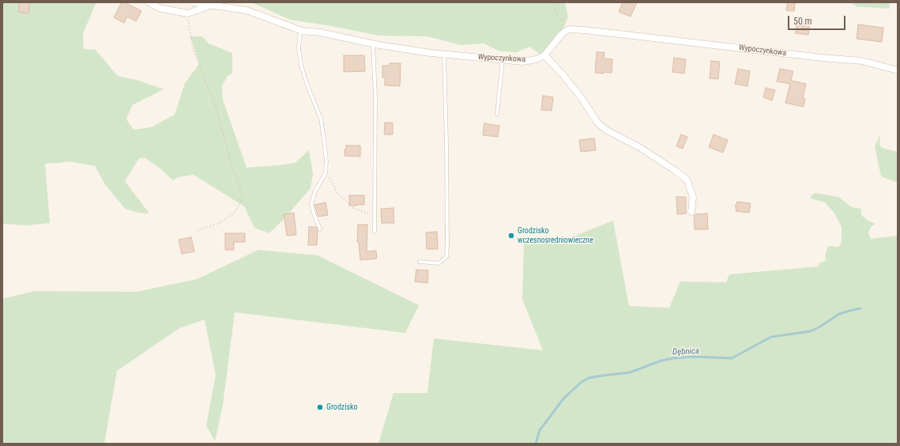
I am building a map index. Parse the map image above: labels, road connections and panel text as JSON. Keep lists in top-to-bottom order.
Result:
{
  "streets": {
    "street": ["Wypoczynkowa"]
  },
  "water": ["Dębnica"],
  "places": ["Grodzisko wczesnosredniowieczne", "Grodzisko"],
  "scale_bar": "50 m"
}
